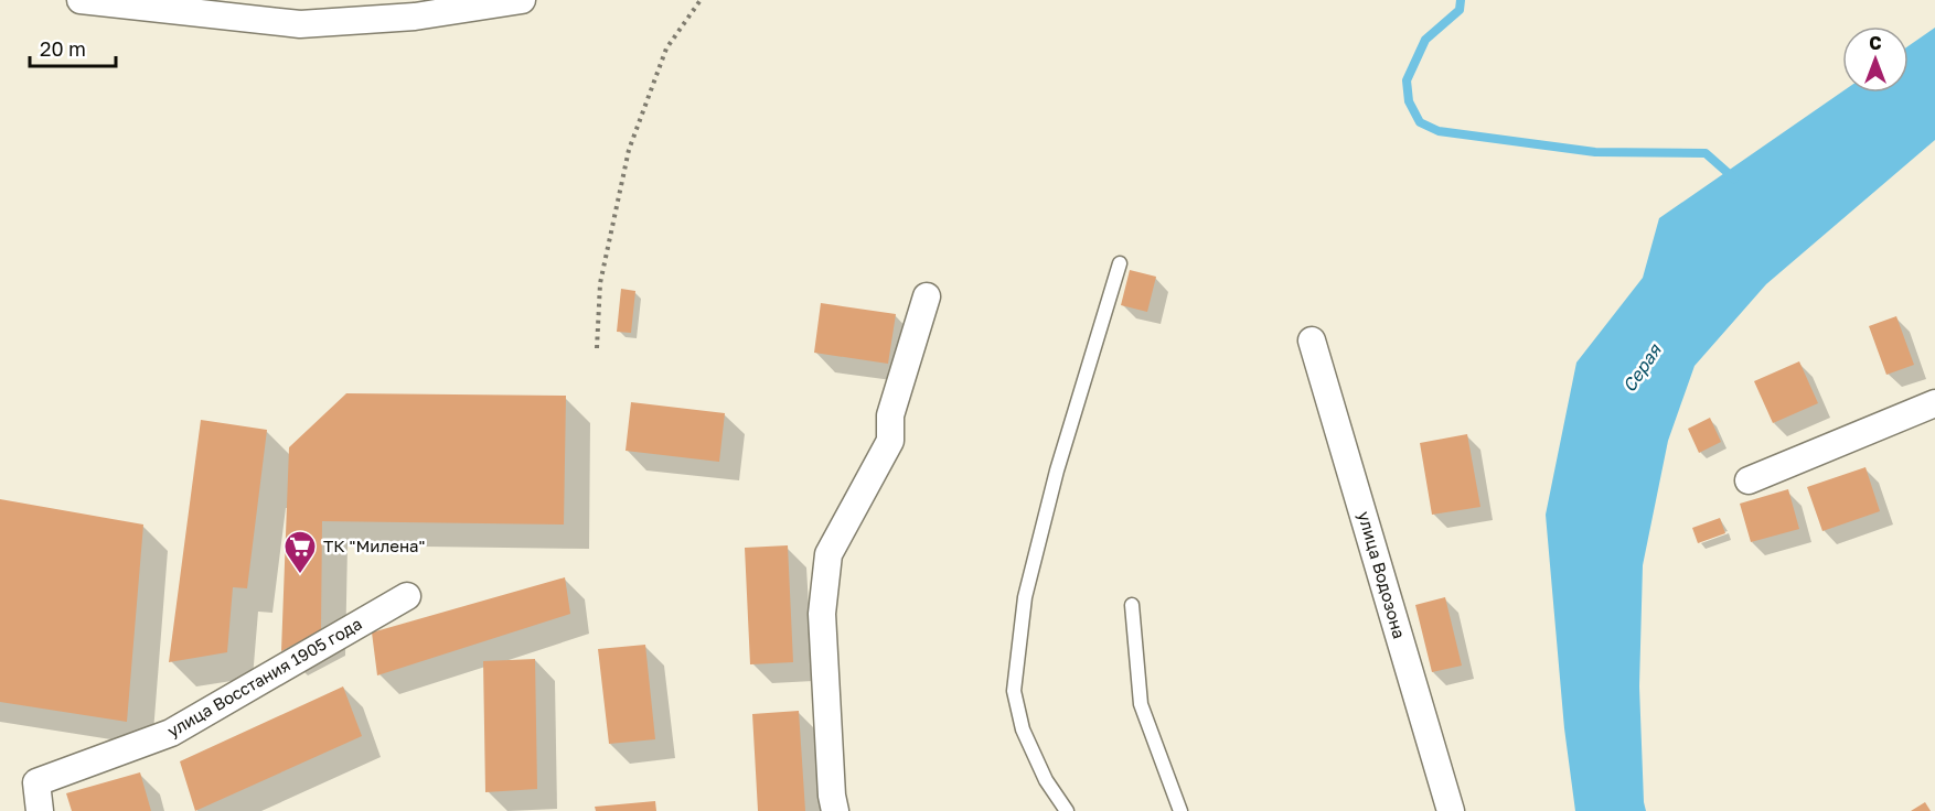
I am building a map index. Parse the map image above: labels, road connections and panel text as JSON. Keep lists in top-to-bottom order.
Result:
{
  "streets": {
    "street": ["улица Водозона", "улица Восстания 1905 года"]
  },
  "water": ["Серая"],
  "places": {
    "supermarket": ["ТК \"Милена\""]
  },
  "scale_bar": "20 m",
  "north": "top"
}
